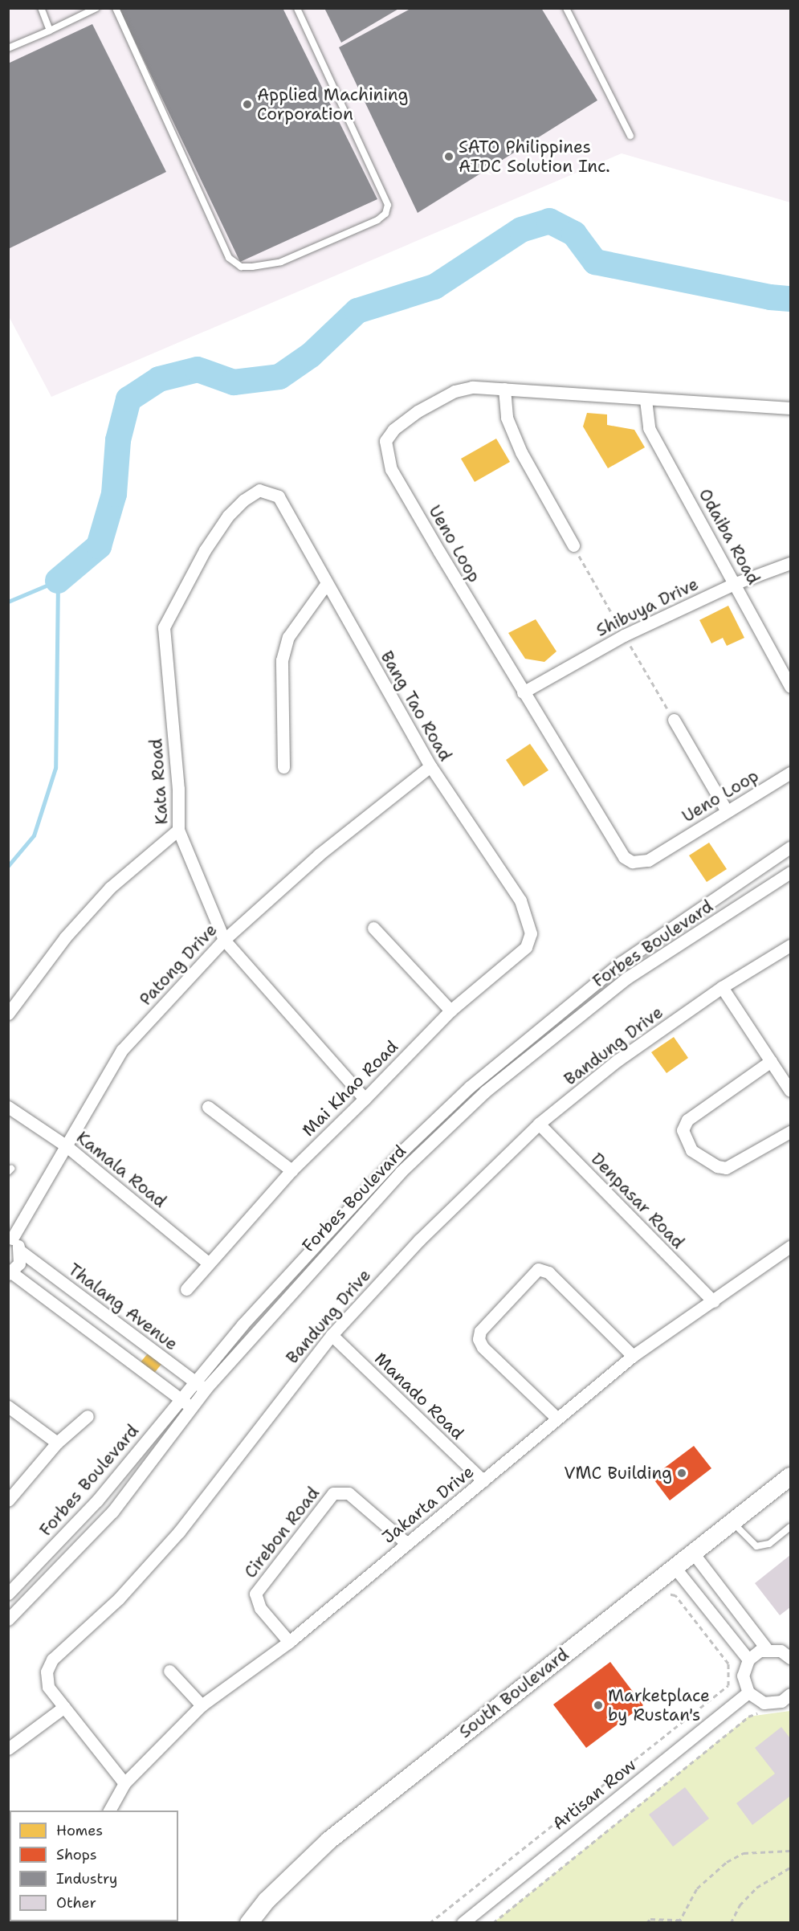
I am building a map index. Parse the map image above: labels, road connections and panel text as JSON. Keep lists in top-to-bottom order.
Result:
{
  "streets": {
    "main road": ["South Boulevard"],
    "street": [
      "Odaiba Road",
      "Ueno Loop",
      "Shibuya Drive",
      "Bang Tao Road",
      "Kata Road",
      "Forbes Boulevard",
      "Patong Drive",
      "Bandung Drive",
      "Mai Khao Road",
      "Kamala Road",
      "Denpasar Road",
      "Thalang Avenue",
      "Manado Road",
      "Jakarta Drive",
      "Cirebon Road",
      "Artisan Row"
    ]
  },
  "crossings": [
    ["Odaiba Road", "Ueno Loop"],
    ["Odaiba Road", "Shibuya Drive"],
    ["Ueno Loop", "Shibuya Drive"],
    ["Bang Tao Road", "Kata Road"],
    ["Bang Tao Road", "Patong Drive"],
    ["Bang Tao Road", "Mai Khao Road"],
    ["Kata Road", "Patong Drive"],
    ["Kata Road", "Mai Khao Road"],
    ["Forbes Boulevard", "Thalang Avenue"],
    ["Patong Drive", "Kamala Road"],
    ["Patong Drive", "Thalang Avenue"],
    ["Bandung Drive", "Denpasar Road"],
    ["Bandung Drive", "Manado Road"],
    ["Bandung Drive", "Jakarta Drive"],
    ["Mai Khao Road", "Kamala Road"],
    ["Denpasar Road", "Jakarta Drive"],
    ["Manado Road", "Jakarta Drive"],
    ["Jakarta Drive", "Cirebon Road"]
  ],
  "places": [
    "Applied Machining Corporation",
    "SATO Philippines AIDC Solution Inc.",
    "VMC Building",
    "Marketplace by Rustan's"
  ],
  "legend": [
    "Homes",
    "Shops",
    "Industry",
    "Other"
  ]
}
